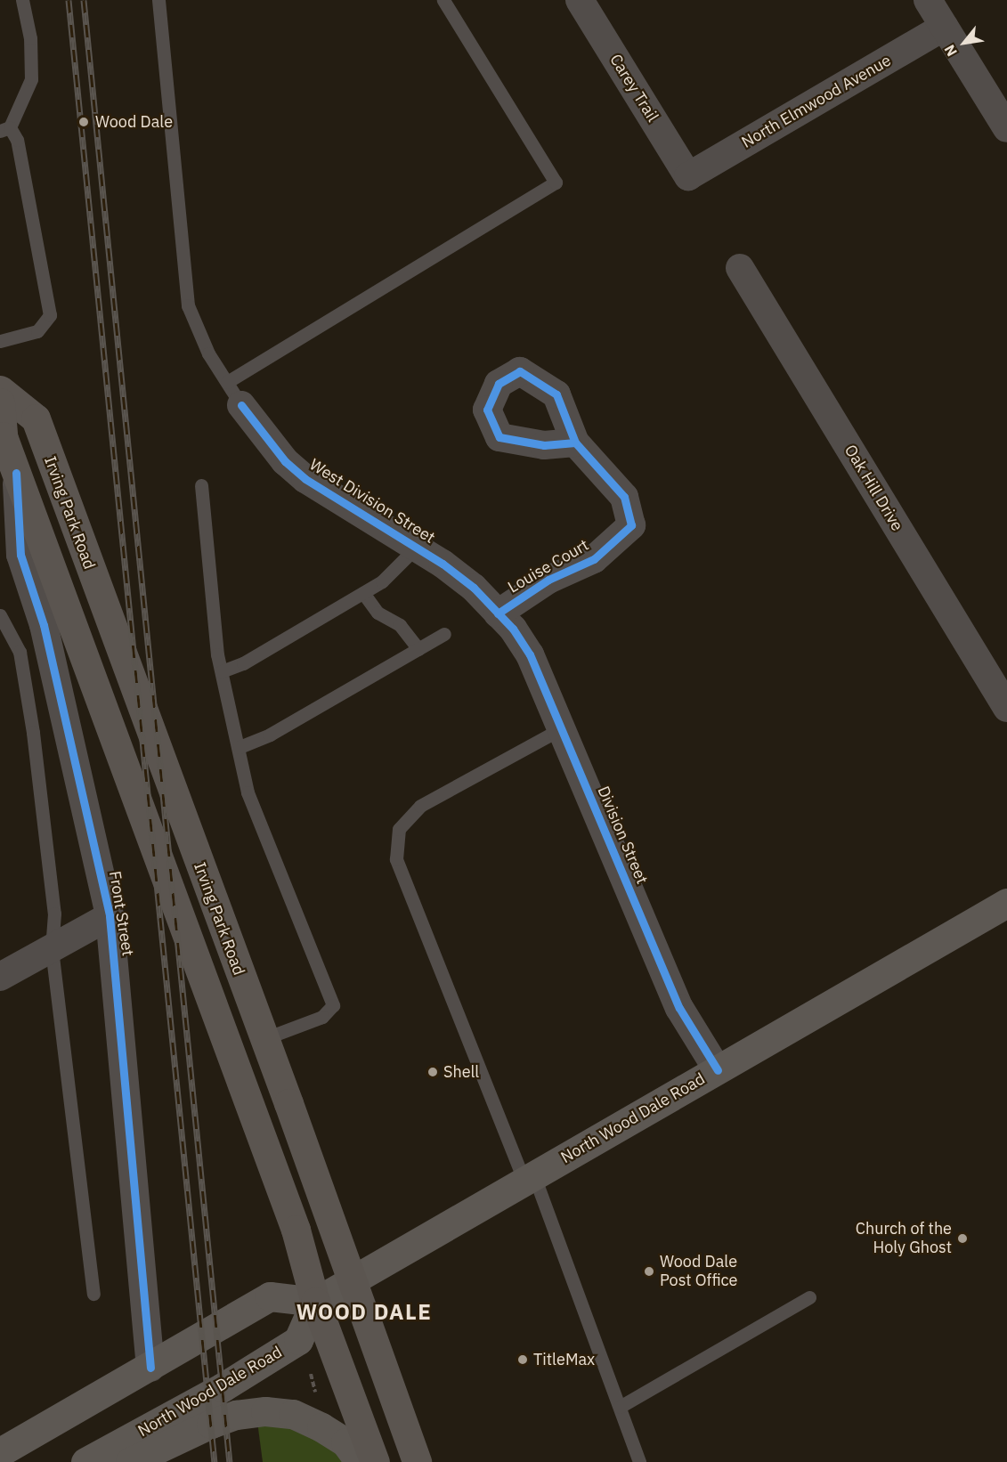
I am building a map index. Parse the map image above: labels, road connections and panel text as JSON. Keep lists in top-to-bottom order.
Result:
{
  "streets": {
    "main road": ["Irving Park Road", "North Wood Dale Road"],
    "street": [
      "Carey Trail",
      "North Elmwood Avenue",
      "Oak Hill Drive",
      "West Division Street",
      "Louise Court",
      "Division Street",
      "Front Street"
    ]
  },
  "crossings": [
    ["Carey Trail", "North Elmwood Avenue"],
    ["West Division Street", "Louise Court"],
    ["West Division Street", "Division Street"],
    ["Irving Park Road", "North Wood Dale Road"],
    ["Louise Court", "Division Street"],
    ["Division Street", "North Wood Dale Road"]
  ],
  "districts": ["WOOD DALE"],
  "places": [
    "Wood Dale",
    "Shell",
    "Church of the Holy Ghost",
    "Wood Dale Post Office",
    "TitleMax"
  ],
  "north": "bottom left"
}
